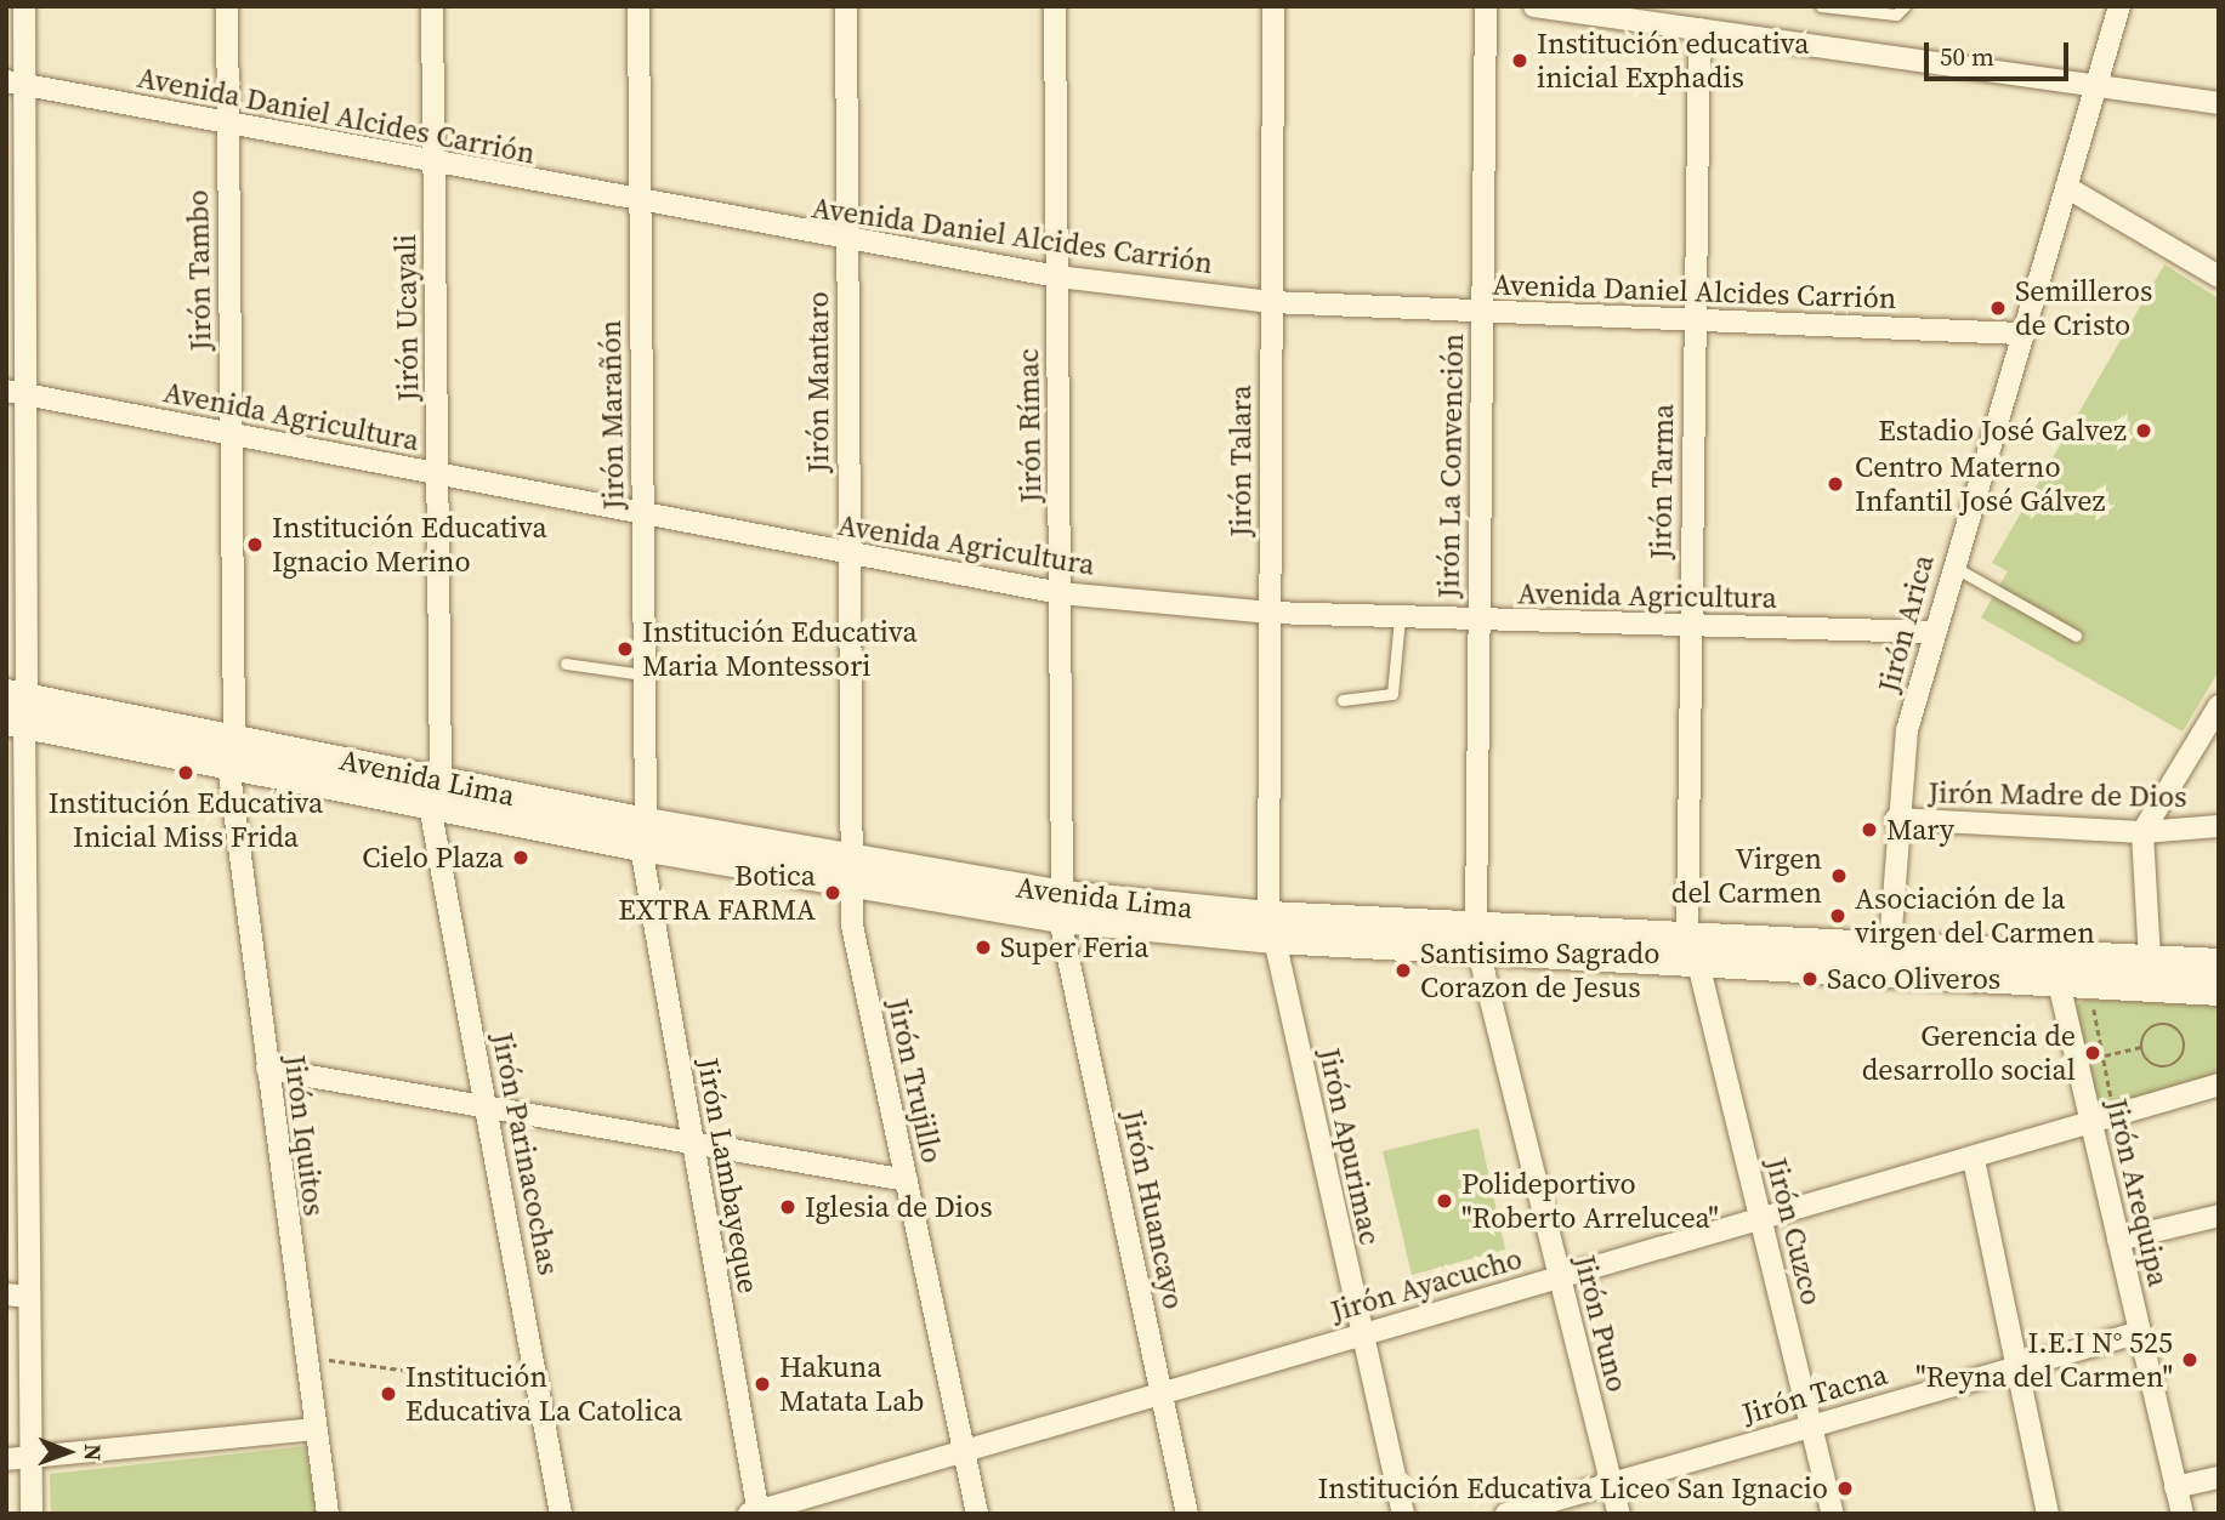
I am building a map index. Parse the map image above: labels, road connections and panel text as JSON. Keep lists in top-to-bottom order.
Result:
{
  "streets": {
    "main road": ["Avenida Lima"],
    "street": [
      "Avenida Daniel Alcides Carrión",
      "Jirón Tambo",
      "Jirón Ucayali",
      "Jirón Mantaro",
      "Jirón Marañón",
      "Avenida Agricultura",
      "Jirón Rímac",
      "Jirón Talara",
      "Jirón La Convención",
      "Jirón Tarma",
      "Jirón Arica",
      "Jirón Madre de Dios",
      "Jirón Trujillo",
      "Jirón Iquitos",
      "Jirón Apurimac",
      "Jirón Parinacochas",
      "Jirón Lambayeque",
      "Jirón Arequipa",
      "Jirón Huancayo",
      "Jirón Cuzco",
      "Jirón Ayacucho",
      "Jirón Puno",
      "Jirón Tacna"
    ]
  },
  "crossings": [
    ["Avenida Daniel Alcides Carrión", "Jirón Tambo"],
    ["Avenida Daniel Alcides Carrión", "Jirón Ucayali"],
    ["Avenida Daniel Alcides Carrión", "Jirón Mantaro"],
    ["Avenida Daniel Alcides Carrión", "Jirón Marañón"],
    ["Avenida Daniel Alcides Carrión", "Jirón Rímac"],
    ["Avenida Daniel Alcides Carrión", "Jirón Talara"],
    ["Avenida Daniel Alcides Carrión", "Jirón La Convención"],
    ["Avenida Daniel Alcides Carrión", "Jirón Tarma"],
    ["Avenida Daniel Alcides Carrión", "Jirón Arica"],
    ["Jirón Tambo", "Avenida Agricultura"],
    ["Jirón Tambo", "Avenida Lima"],
    ["Jirón Tambo", "Jirón Iquitos"],
    ["Jirón Ucayali", "Avenida Agricultura"],
    ["Jirón Ucayali", "Avenida Lima"],
    ["Jirón Ucayali", "Jirón Parinacochas"],
    ["Jirón Mantaro", "Avenida Agricultura"],
    ["Jirón Mantaro", "Avenida Lima"],
    ["Jirón Mantaro", "Jirón Trujillo"],
    ["Jirón Marañón", "Avenida Agricultura"],
    ["Jirón Marañón", "Avenida Lima"],
    ["Jirón Marañón", "Jirón Lambayeque"],
    ["Avenida Agricultura", "Jirón Rímac"],
    ["Avenida Agricultura", "Jirón Talara"],
    ["Avenida Agricultura", "Jirón La Convención"],
    ["Avenida Agricultura", "Jirón Tarma"],
    ["Avenida Agricultura", "Jirón Arica"],
    ["Jirón Rímac", "Avenida Lima"],
    ["Jirón Rímac", "Jirón Huancayo"],
    ["Jirón Talara", "Avenida Lima"],
    ["Jirón Talara", "Jirón Apurimac"],
    ["Jirón La Convención", "Avenida Lima"],
    ["Jirón La Convención", "Jirón Puno"],
    ["Jirón Tarma", "Avenida Lima"],
    ["Jirón Tarma", "Jirón Cuzco"],
    ["Jirón Arica", "Avenida Lima"],
    ["Jirón Arica", "Jirón Madre de Dios"],
    ["Avenida Lima", "Jirón Trujillo"],
    ["Avenida Lima", "Jirón Iquitos"],
    ["Avenida Lima", "Jirón Apurimac"],
    ["Avenida Lima", "Jirón Parinacochas"],
    ["Avenida Lima", "Jirón Lambayeque"],
    ["Avenida Lima", "Jirón Arequipa"],
    ["Avenida Lima", "Jirón Huancayo"],
    ["Avenida Lima", "Jirón Cuzco"],
    ["Avenida Lima", "Jirón Puno"],
    ["Jirón Trujillo", "Jirón Ayacucho"],
    ["Jirón Apurimac", "Jirón Ayacucho"],
    ["Jirón Lambayeque", "Jirón Ayacucho"],
    ["Jirón Arequipa", "Jirón Ayacucho"],
    ["Jirón Arequipa", "Jirón Tacna"],
    ["Jirón Huancayo", "Jirón Ayacucho"],
    ["Jirón Cuzco", "Jirón Ayacucho"],
    ["Jirón Cuzco", "Jirón Tacna"],
    ["Jirón Ayacucho", "Jirón Puno"],
    ["Jirón Puno", "Jirón Tacna"]
  ],
  "places": [
    "Institución educativa inicial Exphadis",
    "Semilleros de Cristo",
    "Estadio José Galvez",
    "Centro Materno Infantil José Gálvez",
    "Institución Educativa Ignacio Merino",
    "Institución Educativa Maria Montessori",
    "Institución Educativa Inicial Miss Frida",
    "Mary",
    "Cielo Plaza",
    "Virgen del Carmen",
    "Botica EXTRA FARMA",
    "Asociación de la virgen del Carmen",
    "Super Feria",
    "Santisimo Sagrado Corazon de Jesus",
    "Saco Oliveros",
    "Gerencia de desarrollo social",
    "Polideportivo \"Roberto Arrelucea\"",
    "Iglesia de Dios",
    "I.E.I N° 525 \"Reyna del Carmen\"",
    "Hakuna Matata Lab",
    "Institución Educativa La Catolica",
    "Institución Educativa Liceo San Ignacio"
  ],
  "scale_bar": "50 m",
  "north": "right"
}
